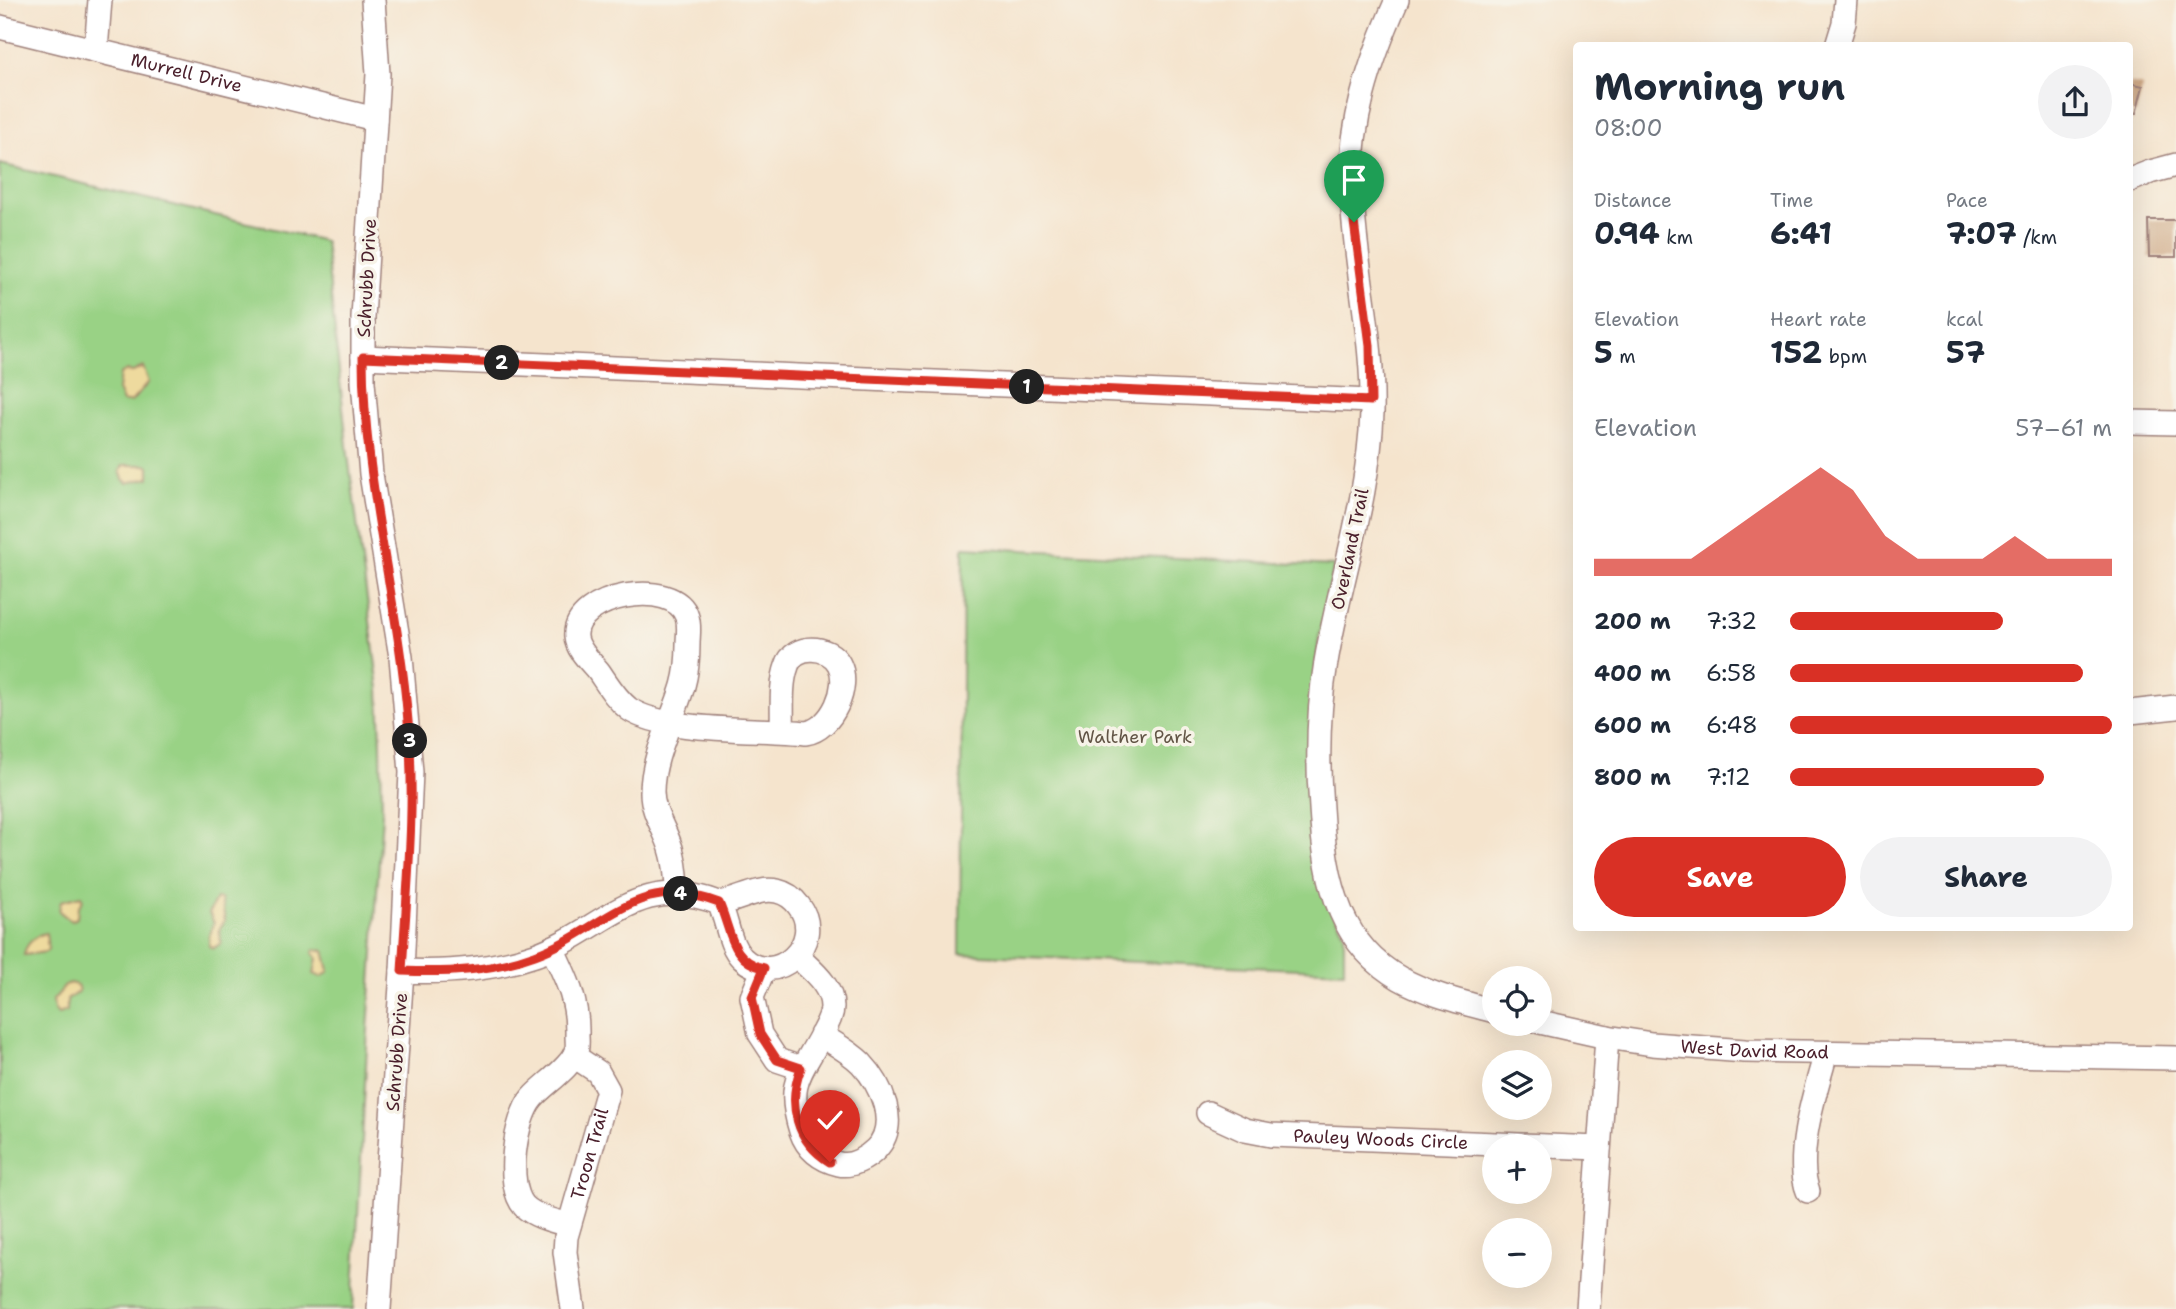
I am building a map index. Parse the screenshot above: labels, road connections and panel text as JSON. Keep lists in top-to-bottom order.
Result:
{
  "streets": {
    "street": [
      "Murrell Drive",
      "Schrubb Drive",
      "Overland Trail",
      "West David Road",
      "Pauley Woods Circle",
      "Troon Trail"
    ]
  },
  "crossings": [
    ["Murrell Drive", "Schrubb Drive"]
  ],
  "parks": ["Walther Park"],
  "page": {
    "heading": ["Morning run", "08:00"],
    "stats": [
      ["Distance", "0.94 km"],
      ["Time", "6:41"],
      ["Pace", "7:07 /km"],
      ["Elevation", "5 m"],
      ["Heart rate", "152 bpm"],
      ["kcal", "57"]
    ],
    "pins": [
      "2",
      "1",
      "3",
      "4"
    ],
    "chart": ["Elevation", "57–61 m"],
    "list": [
      {
        "name": "200 m",
        "note": "7:32"
      },
      {
        "name": "400 m",
        "note": "6:58"
      },
      {
        "name": "600 m",
        "note": "6:48"
      },
      {
        "name": "800 m",
        "note": "7:12"
      }
    ],
    "buttons": ["Save", "Share"],
    "map_buttons": ["+", "−"]
  }
}
